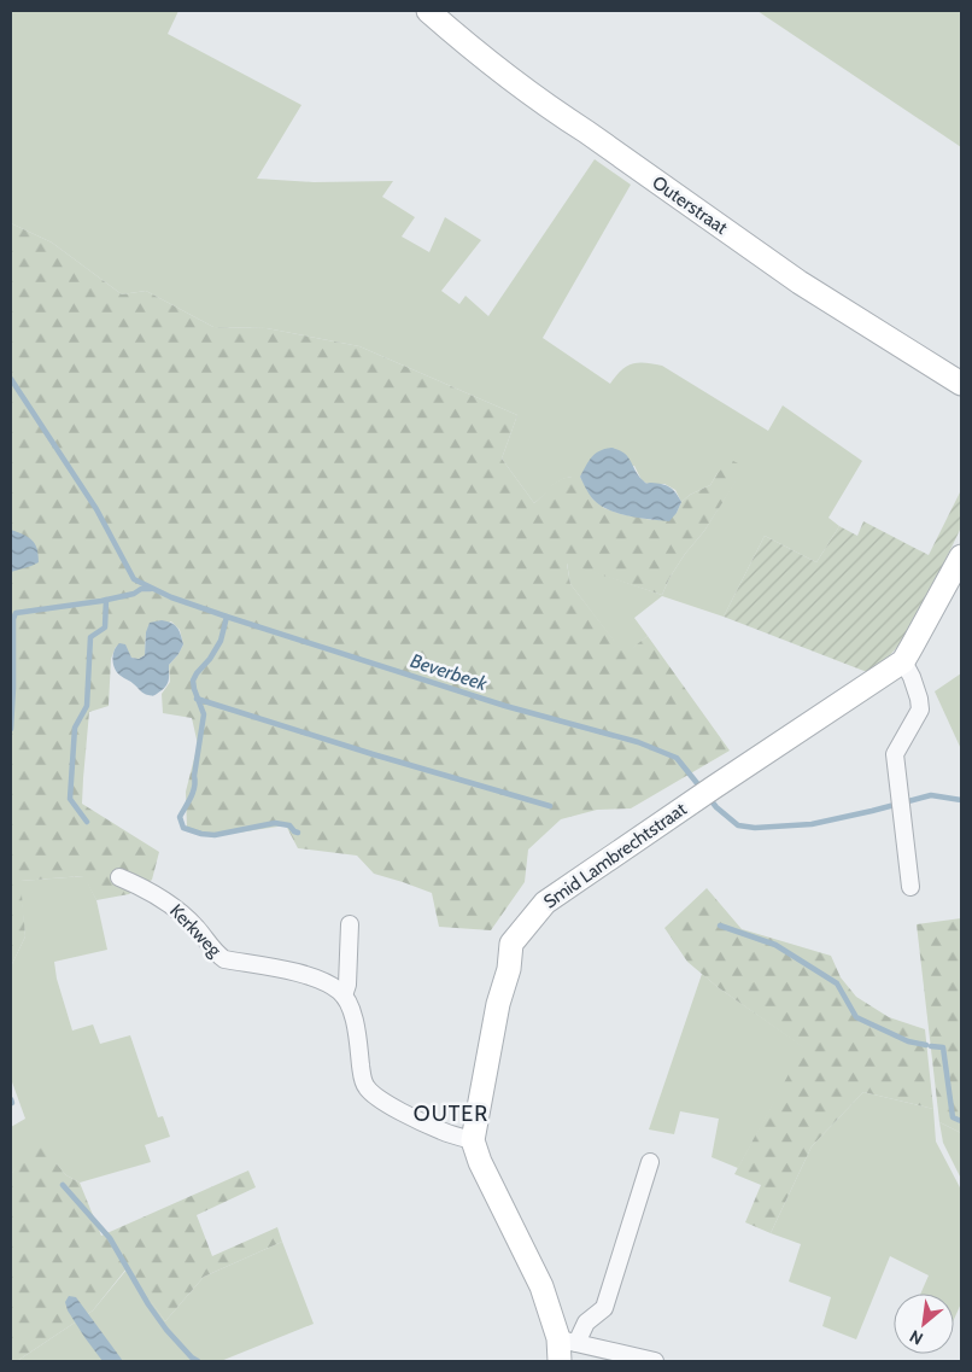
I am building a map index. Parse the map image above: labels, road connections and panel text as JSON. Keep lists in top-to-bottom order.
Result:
{
  "streets": {
    "street": ["Outerstraat", "Smid Lambrechtstraat", "Kerkweg"]
  },
  "districts": ["OUTER"],
  "water": ["Beverbeek"],
  "north": "bottom left"
}
